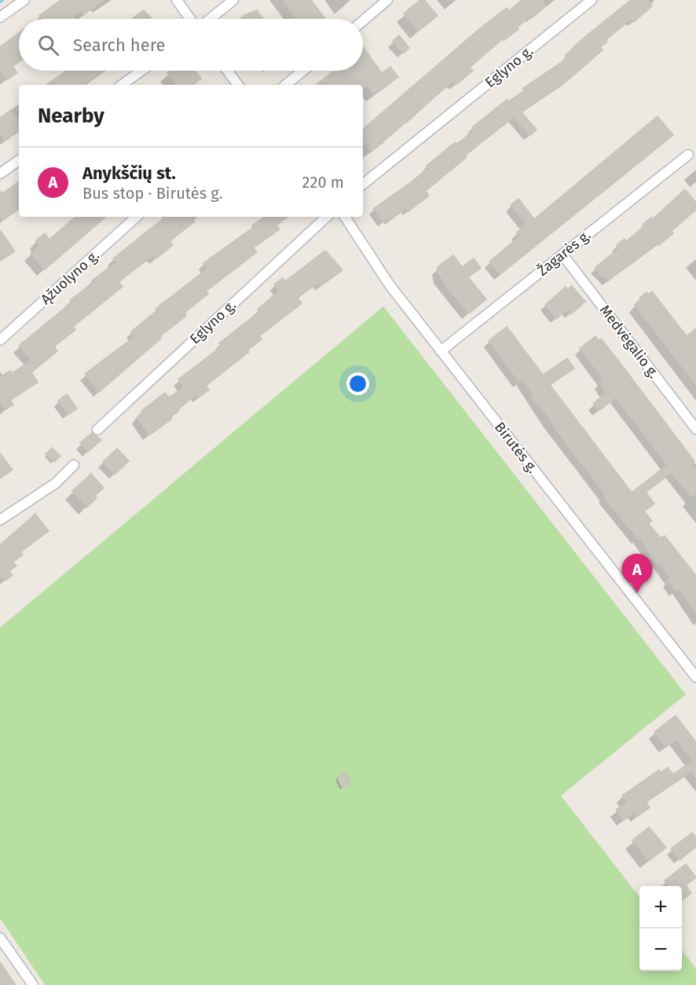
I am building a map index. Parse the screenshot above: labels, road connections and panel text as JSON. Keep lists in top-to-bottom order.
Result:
{
  "streets": {
    "street": [
      "Eglyno g.",
      "Žagarės g.",
      "Ąžuolyno g.",
      "Medvėgalio g.",
      "Birutės g."
    ]
  },
  "crossings": [
    ["Žagarės g.", "Medvėgalio g."],
    ["Žagarės g.", "Birutės g."]
  ],
  "page": {
    "search": "Search here",
    "heading": "Nearby",
    "list": [
      {
        "mark": "A",
        "name": "Anykščių st.",
        "note": "Bus stop · Birutės g.",
        "value": "220 m"
      }
    ],
    "pins": "A",
    "map_buttons": ["+", "−"]
  }
}
